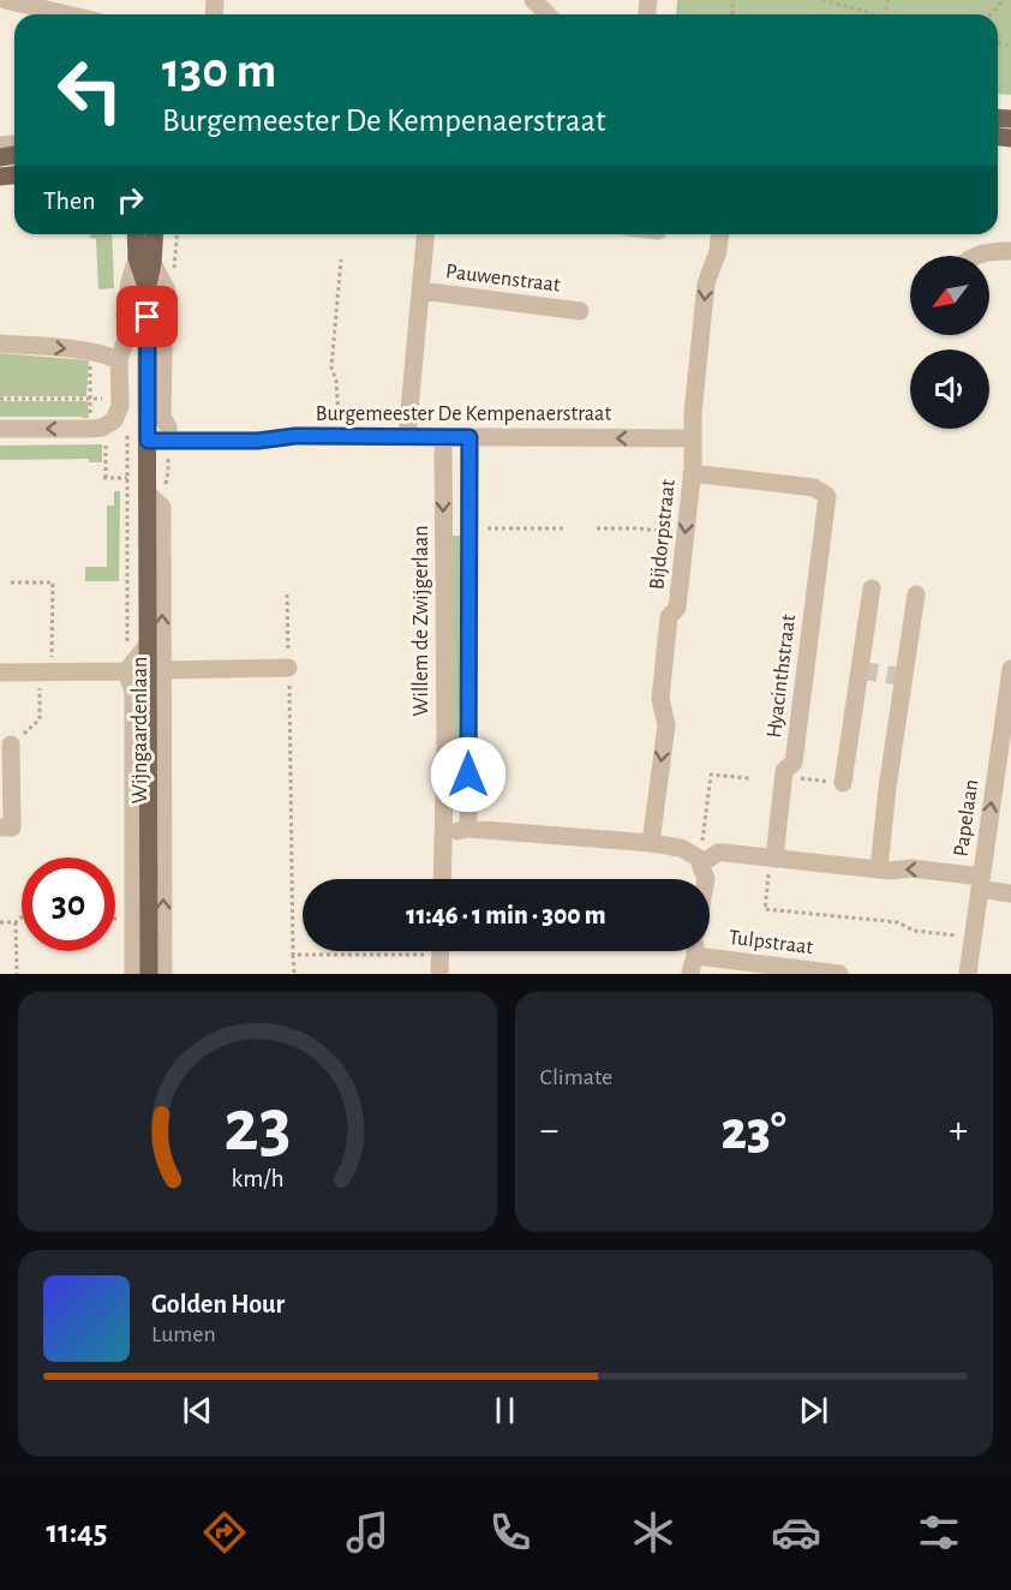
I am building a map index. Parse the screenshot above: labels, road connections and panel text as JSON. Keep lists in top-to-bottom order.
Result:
{
  "streets": {
    "main road": ["Wijngaardenlaan"],
    "street": [
      "Pauwenstraat",
      "Burgemeester De Kempenaerstraat",
      "Bijdorpstraat",
      "Willem de Zwijgerlaan",
      "Hyacinthstraat",
      "Papelaan",
      "Tulpstraat"
    ]
  },
  "crossings": [
    ["Pauwenstraat", "Burgemeester De Kempenaerstraat"],
    ["Burgemeester De Kempenaerstraat", "Bijdorpstraat"],
    ["Burgemeester De Kempenaerstraat", "Willem de Zwijgerlaan"],
    ["Burgemeester De Kempenaerstraat", "Wijngaardenlaan"],
    ["Bijdorpstraat", "Hyacinthstraat"]
  ],
  "one_way": ["Burgemeester De Kempenaerstraat", "Bijdorpstraat"],
  "north": "bottom left",
  "page": {
    "turn": ["130 m", "Burgemeester De Kempenaerstraat"],
    "then": "Then",
    "limit": "30",
    "trip": "11:46 · 1 min · 300 m",
    "tile": "Climate",
    "heat": ["−", "23°", "+"],
    "song": ["Golden Hour", "Lumen"],
    "tabs": "11:45",
    "gauge": ["23", "km/h"]
  }
}
